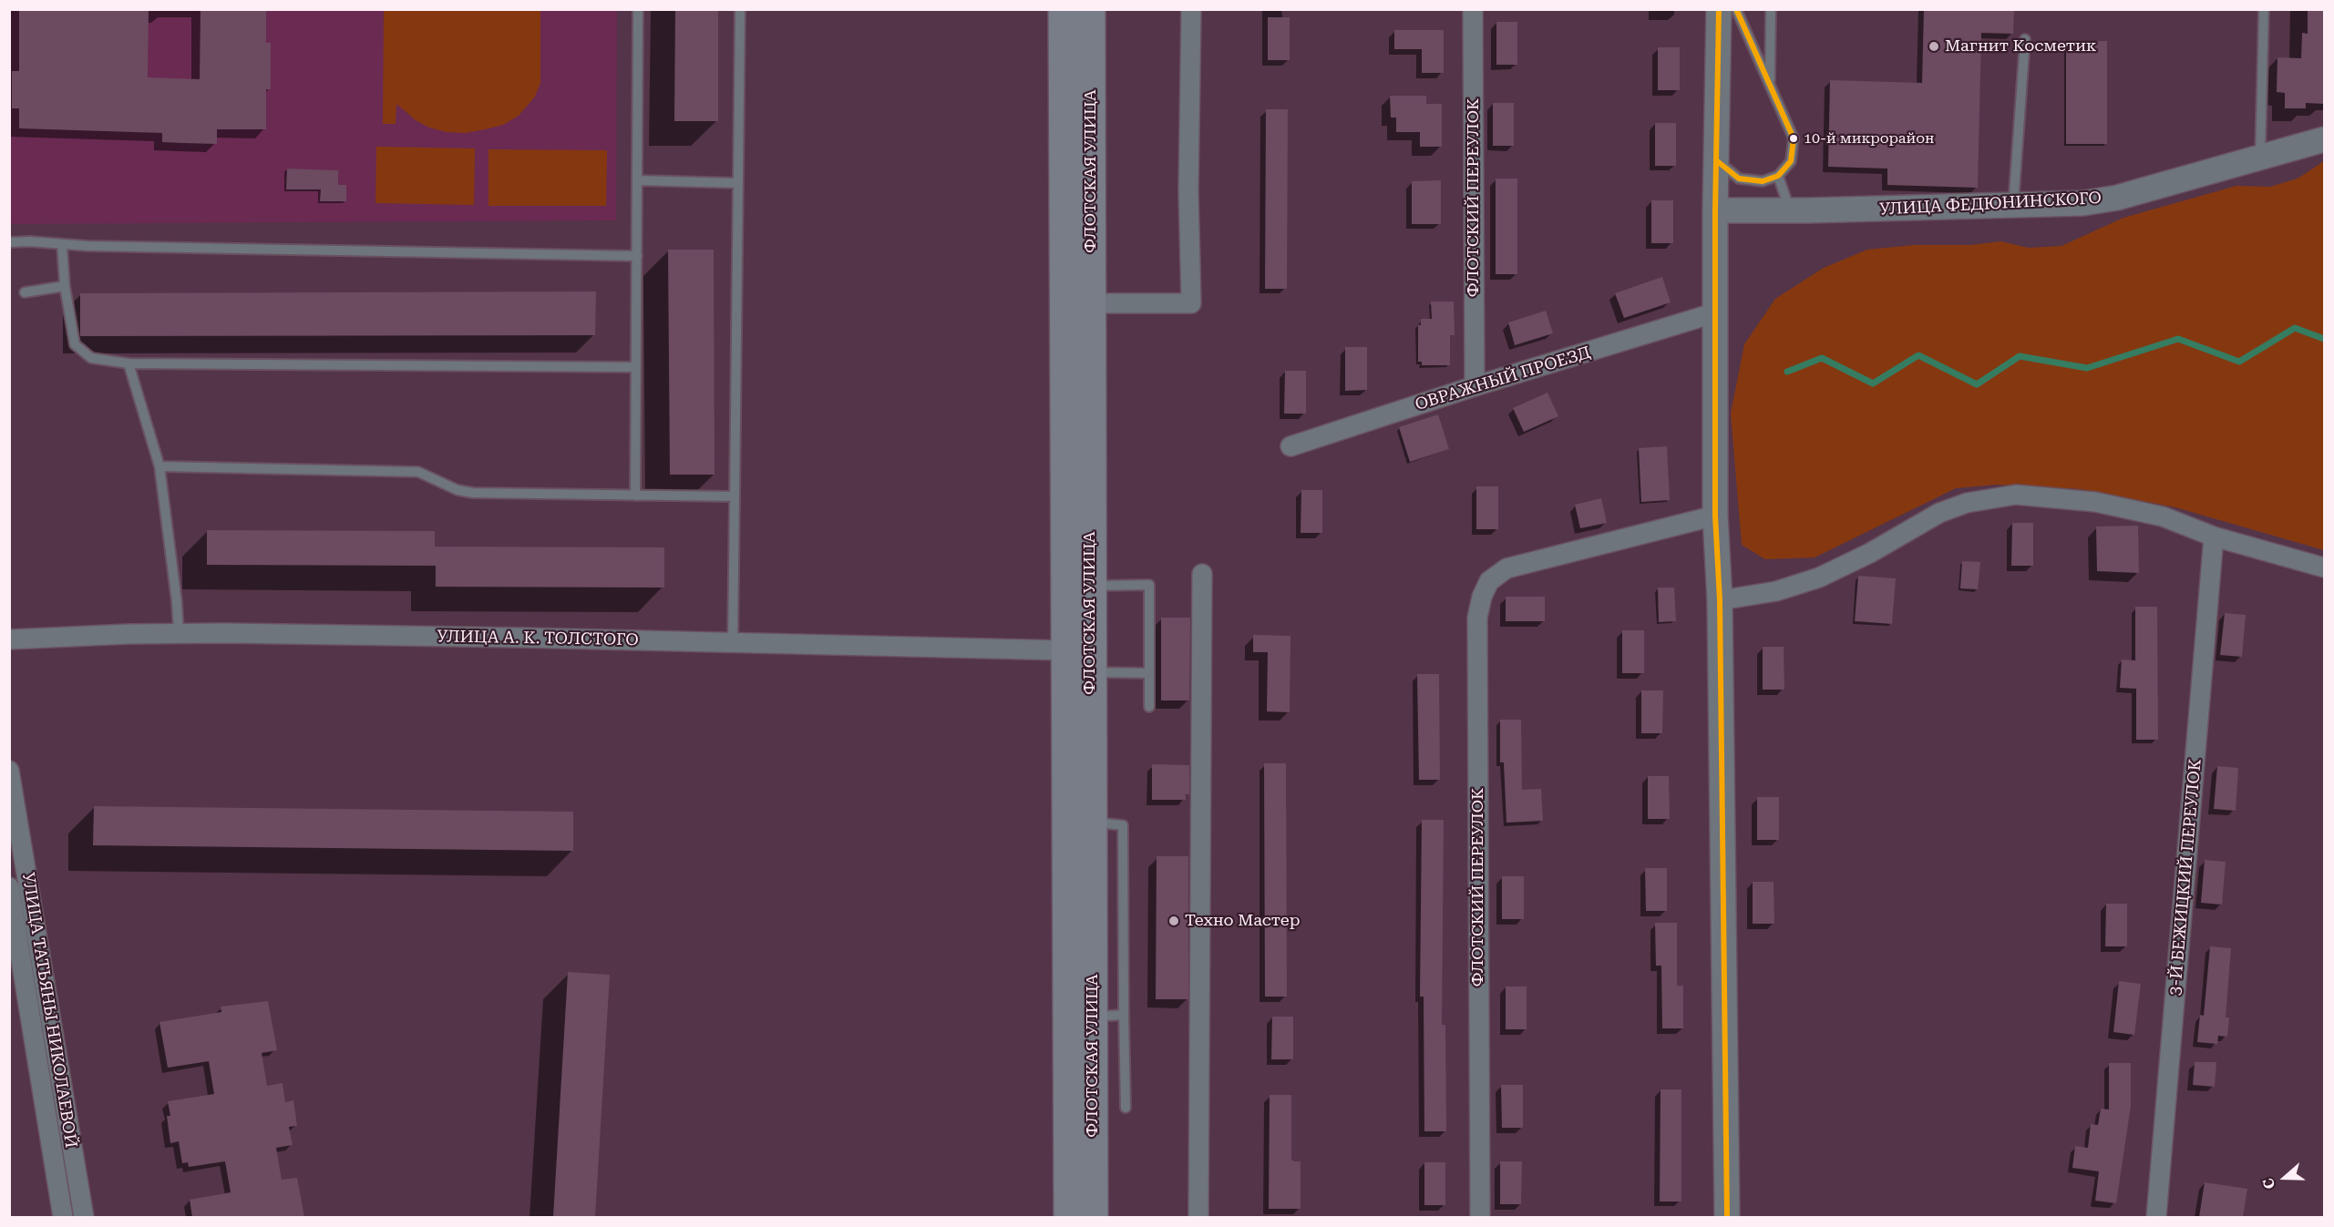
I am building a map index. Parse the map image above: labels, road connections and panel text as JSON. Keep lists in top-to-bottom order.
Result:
{
  "streets": {
    "main road": ["ФЛОТСКАЯ УЛИЦА"],
    "street": [
      "ФЛОТСКИЙ ПЕРЕУЛОК",
      "УЛИЦА ФЕДЮНИНСКОГО",
      "ОВРАЖНЫЙ ПРОЕЗД",
      "УЛИЦА А. К. ТОЛСТОГО",
      "3-Й БЕЖИЦКИЙ ПЕРЕУЛОК",
      "УЛИЦА ТАТЬЯНЫ НИКОЛАЕВОЙ"
    ]
  },
  "crossings": [
    ["ФЛОТСКАЯ УЛИЦА", "УЛИЦА А. К. ТОЛСТОГО"],
    ["ФЛОТСКИЙ ПЕРЕУЛОК", "ОВРАЖНЫЙ ПРОЕЗД"]
  ],
  "places": ["Магнит Косметик", "10-й микрорайон", "Техно Мастер"],
  "north": "left"
}
